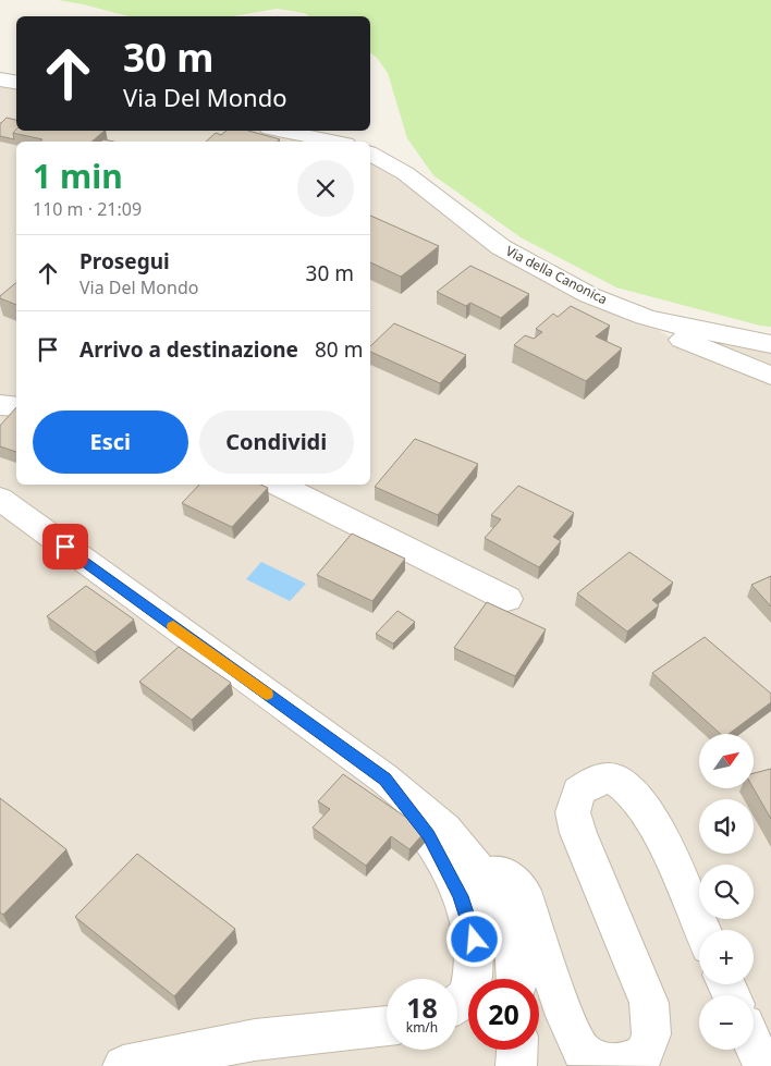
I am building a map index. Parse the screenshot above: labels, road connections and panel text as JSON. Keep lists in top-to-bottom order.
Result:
{
  "streets": {
    "street": ["Via della Canonica"]
  },
  "north": "top right",
  "page": {
    "turn": ["30 m", "Via Del Mondo"],
    "heading": ["1 min", "110 m · 21:09"],
    "list": [
      {
        "name": "Prosegui",
        "note": "Via Del Mondo",
        "value": "30 m"
      },
      {
        "name": "Arrivo a destinazione",
        "value": "80 m"
      }
    ],
    "buttons": ["Esci", "Condividi"],
    "map_buttons": ["+", "−"],
    "speed": "18 km/h",
    "limit": "20"
  }
}
